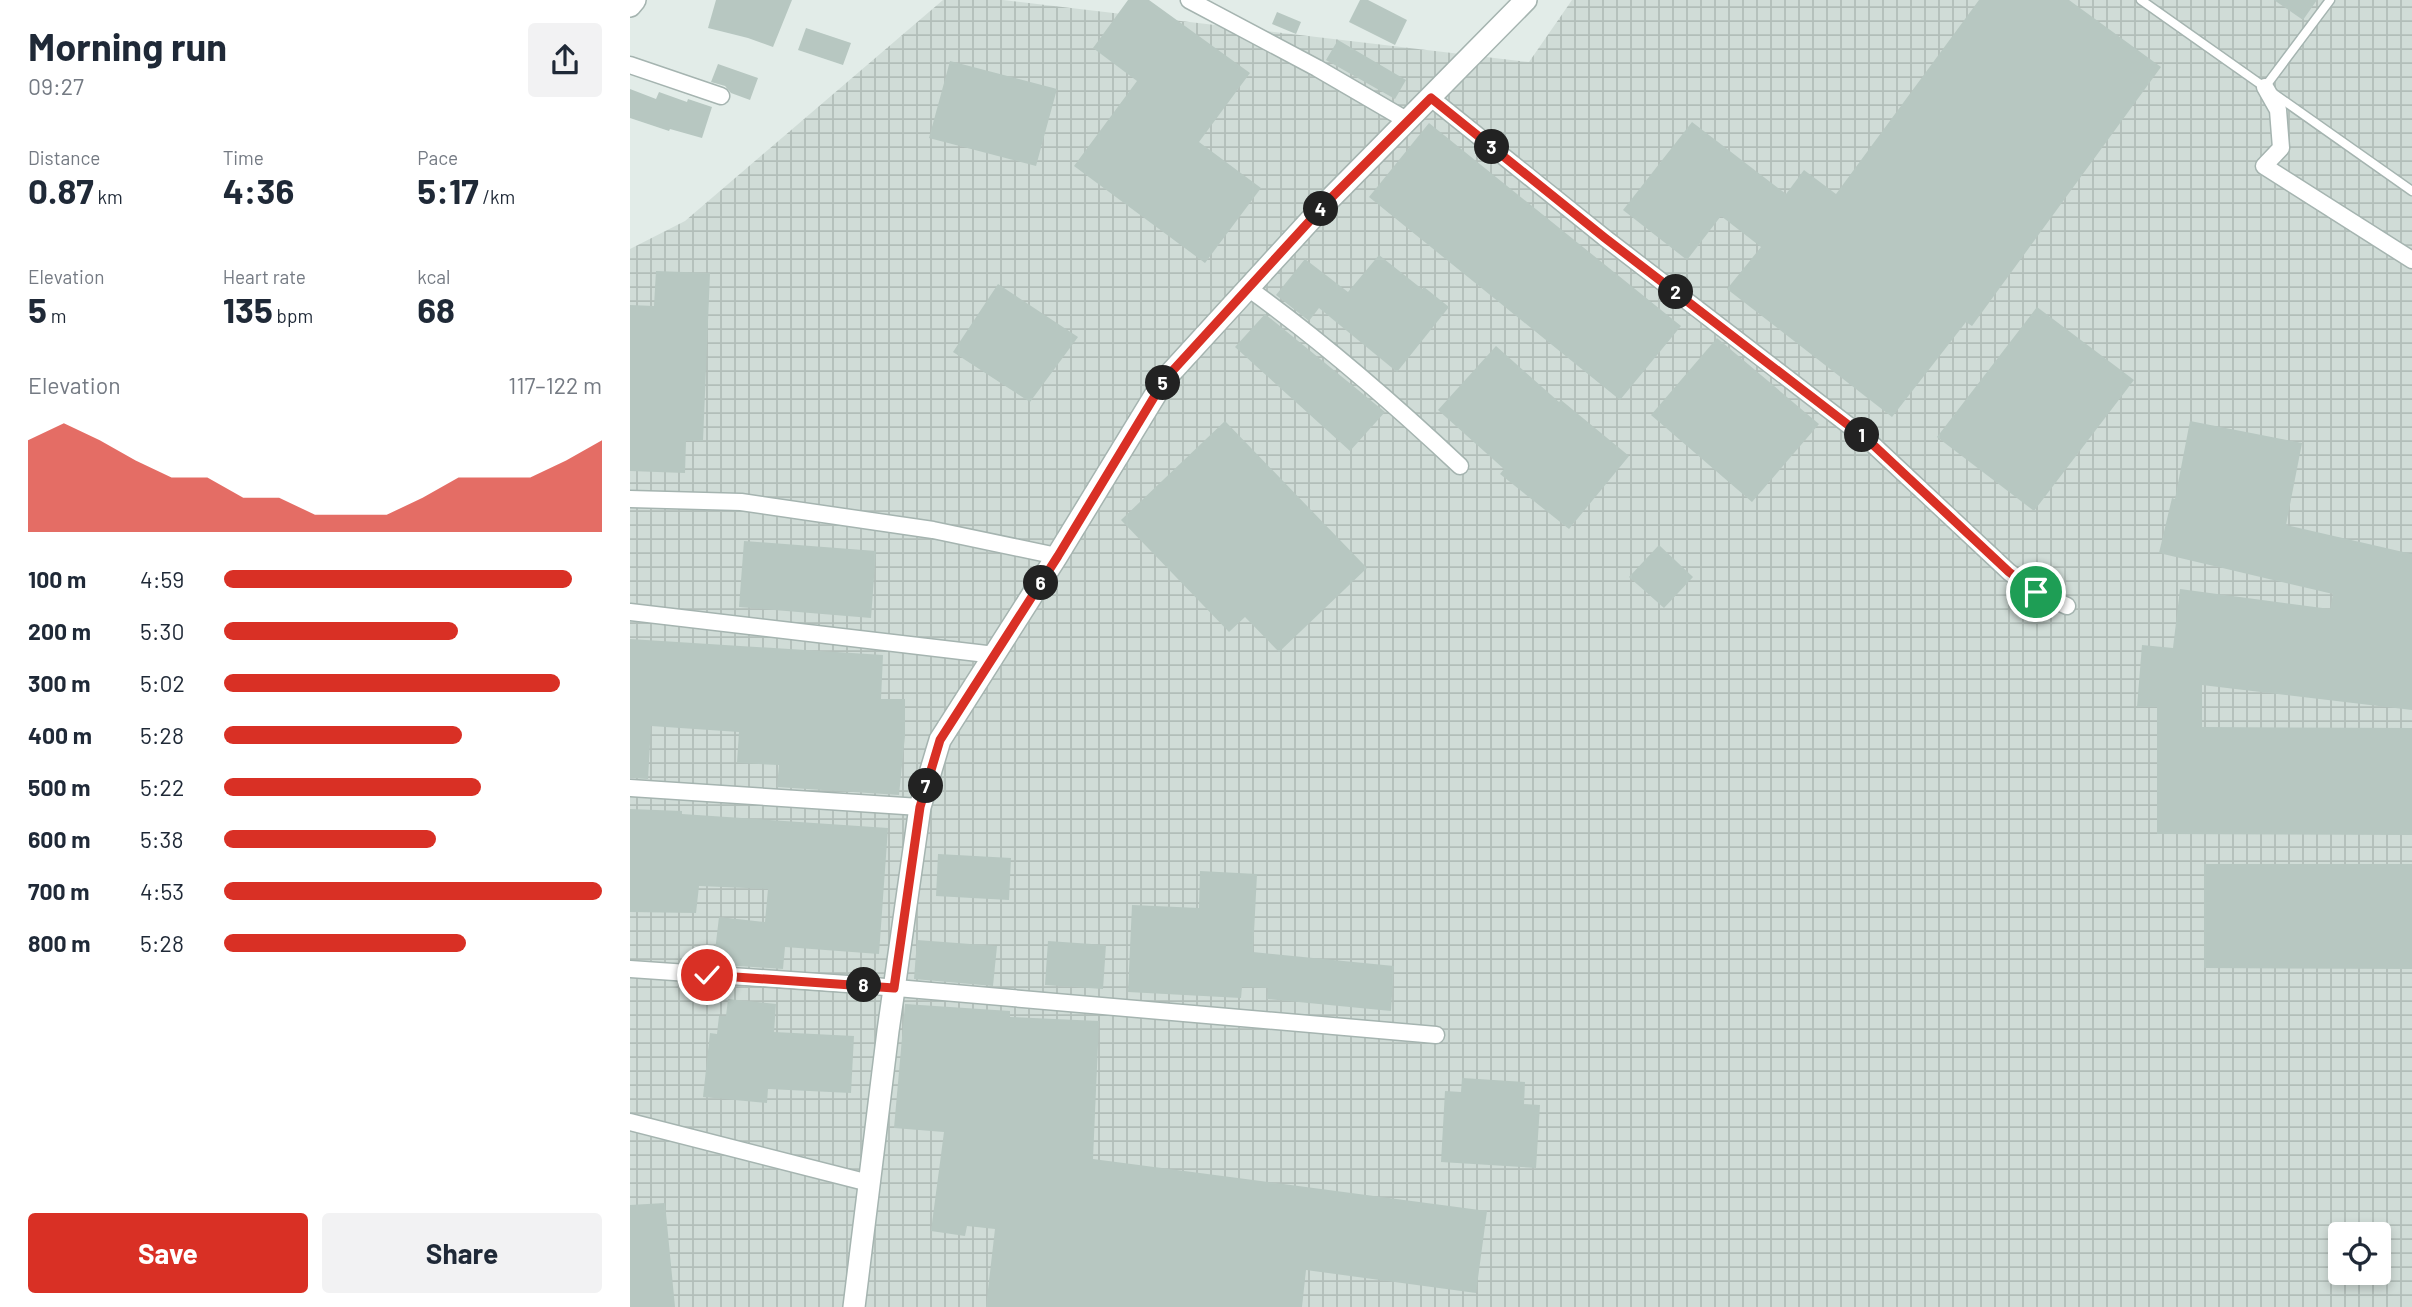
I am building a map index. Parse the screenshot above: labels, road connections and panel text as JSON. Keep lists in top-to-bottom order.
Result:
{
  "page": {
    "heading": ["Morning run", "09:27"],
    "stats": [
      ["Distance", "0.87 km"],
      ["Time", "4:36"],
      ["Pace", "5:17 /km"],
      ["Elevation", "5 m"],
      ["Heart rate", "135 bpm"],
      ["kcal", "68"]
    ],
    "pins": [
      "3",
      "4",
      "2",
      "5",
      "1",
      "6",
      "7",
      "8"
    ],
    "chart": ["Elevation", "117–122 m"],
    "list": [
      {
        "name": "100 m",
        "note": "4:59"
      },
      {
        "name": "200 m",
        "note": "5:30"
      },
      {
        "name": "300 m",
        "note": "5:02"
      },
      {
        "name": "400 m",
        "note": "5:28"
      },
      {
        "name": "500 m",
        "note": "5:22"
      },
      {
        "name": "600 m",
        "note": "5:38"
      },
      {
        "name": "700 m",
        "note": "4:53"
      },
      {
        "name": "800 m",
        "note": "5:28"
      }
    ],
    "buttons": ["Save", "Share"]
  }
}
